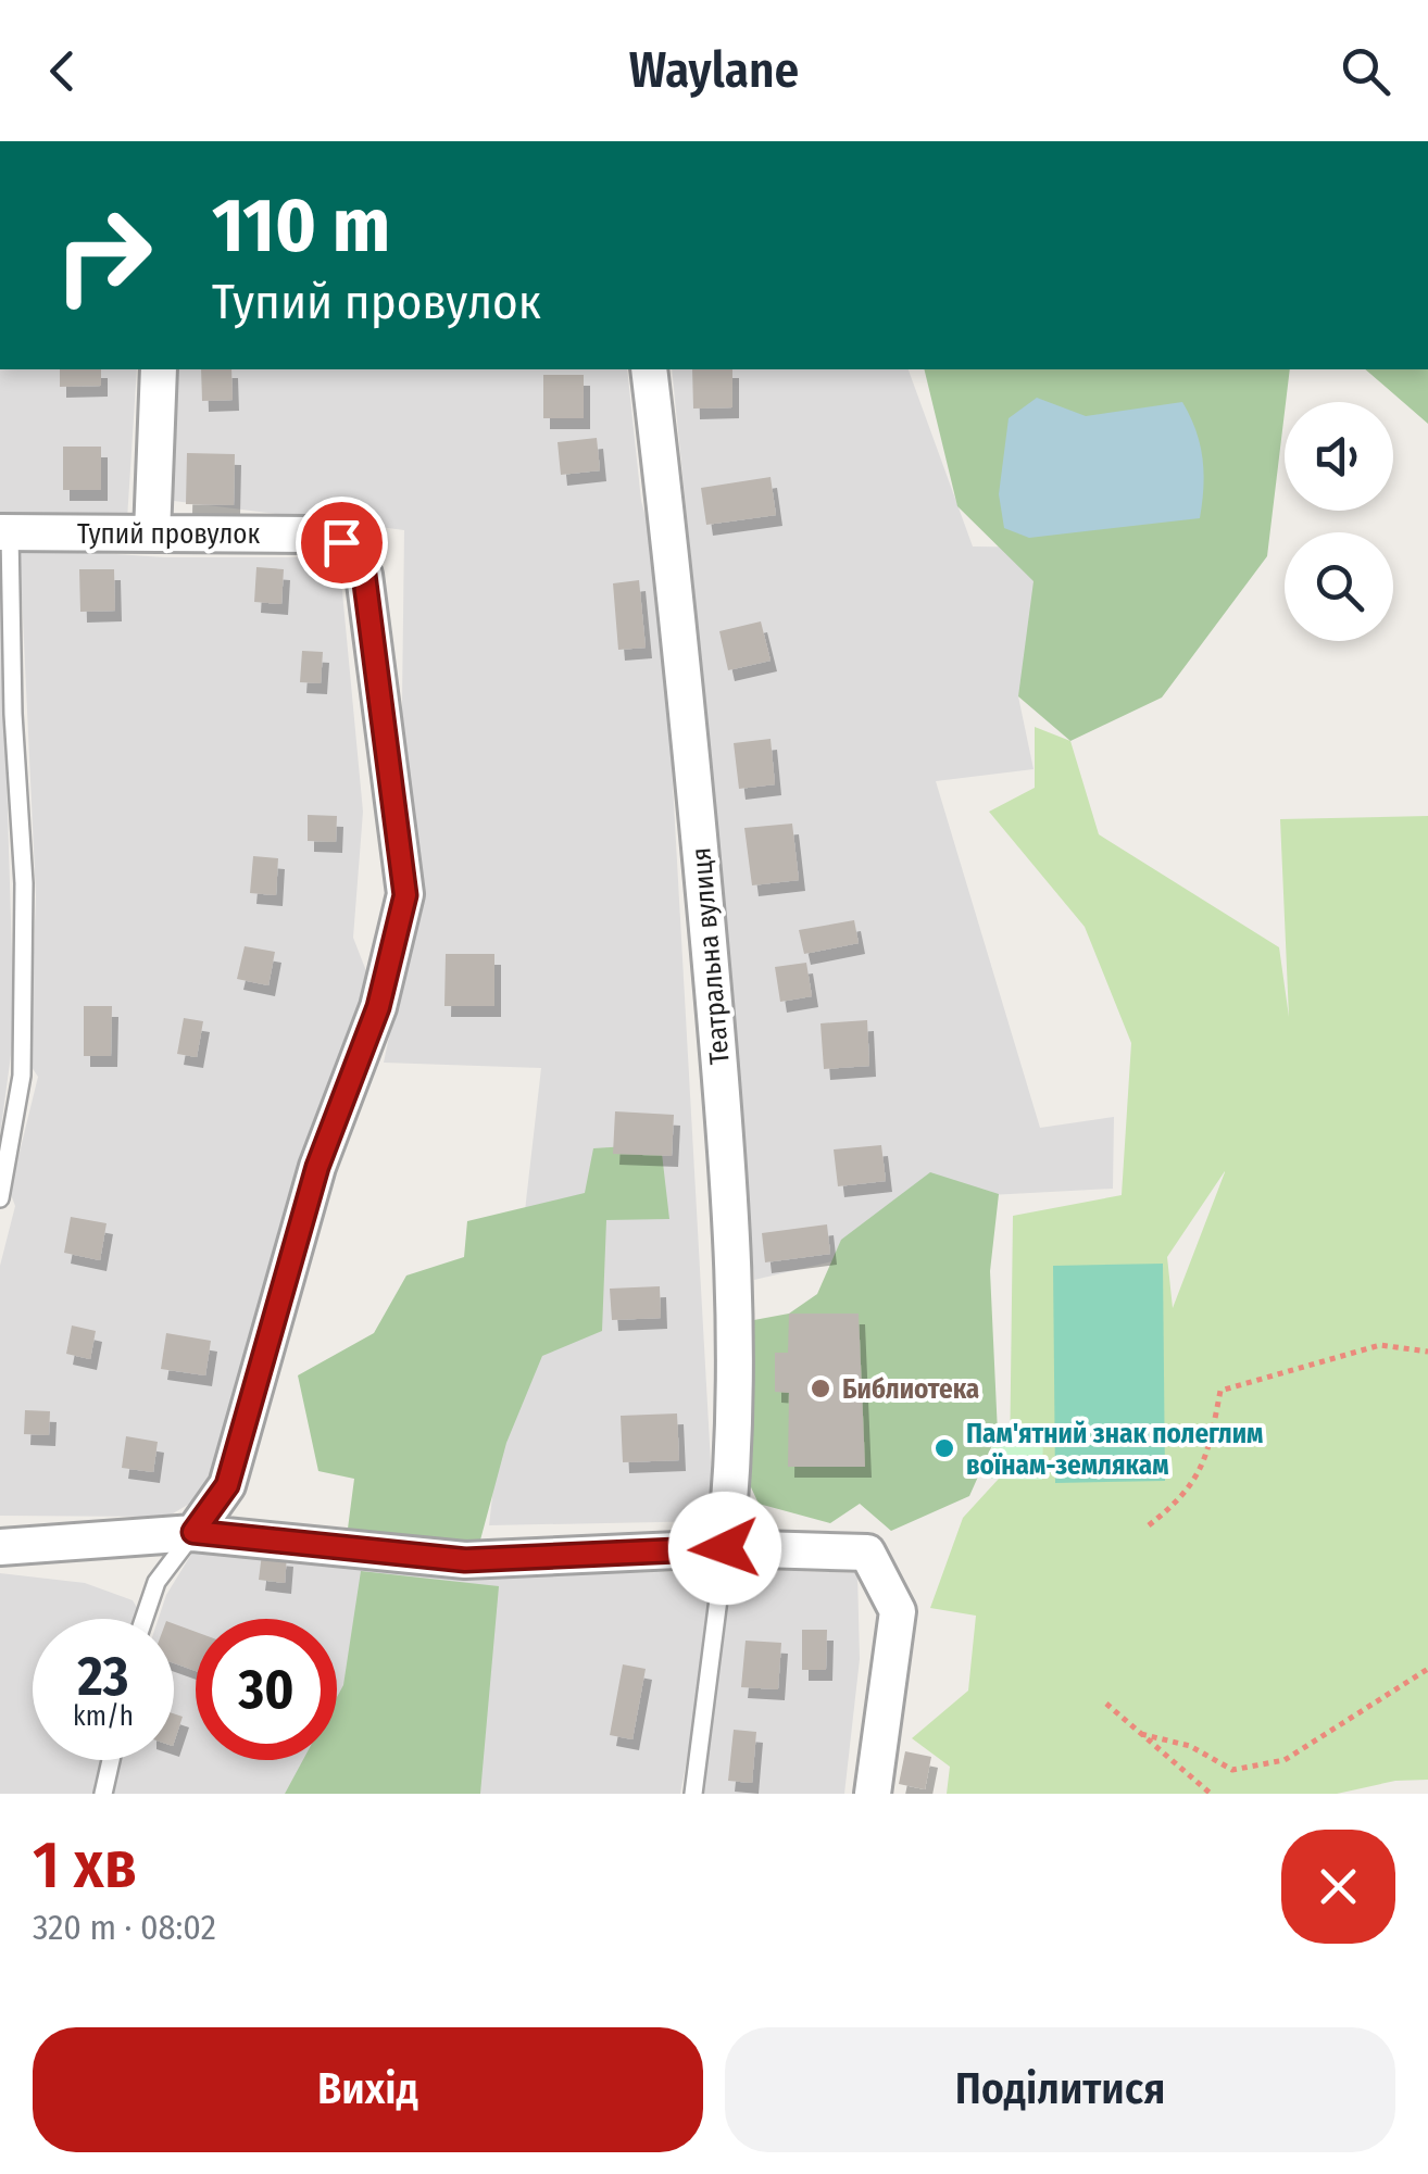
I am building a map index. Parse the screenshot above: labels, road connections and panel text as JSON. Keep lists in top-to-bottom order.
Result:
{
  "streets": {
    "street": ["Тупий провулок", "Театральна вулиця"]
  },
  "places": ["Библиотека", "Пам'ятний знак полеглим воїнам-землякам"],
  "page": {
    "header": "Waylane",
    "turn": ["110 m", "Тупий провулок"],
    "speed": "23 km/h",
    "limit": "30",
    "heading": ["1 хв", "320 m · 08:02"],
    "buttons": ["Вихід", "Поділитися"]
  }
}
